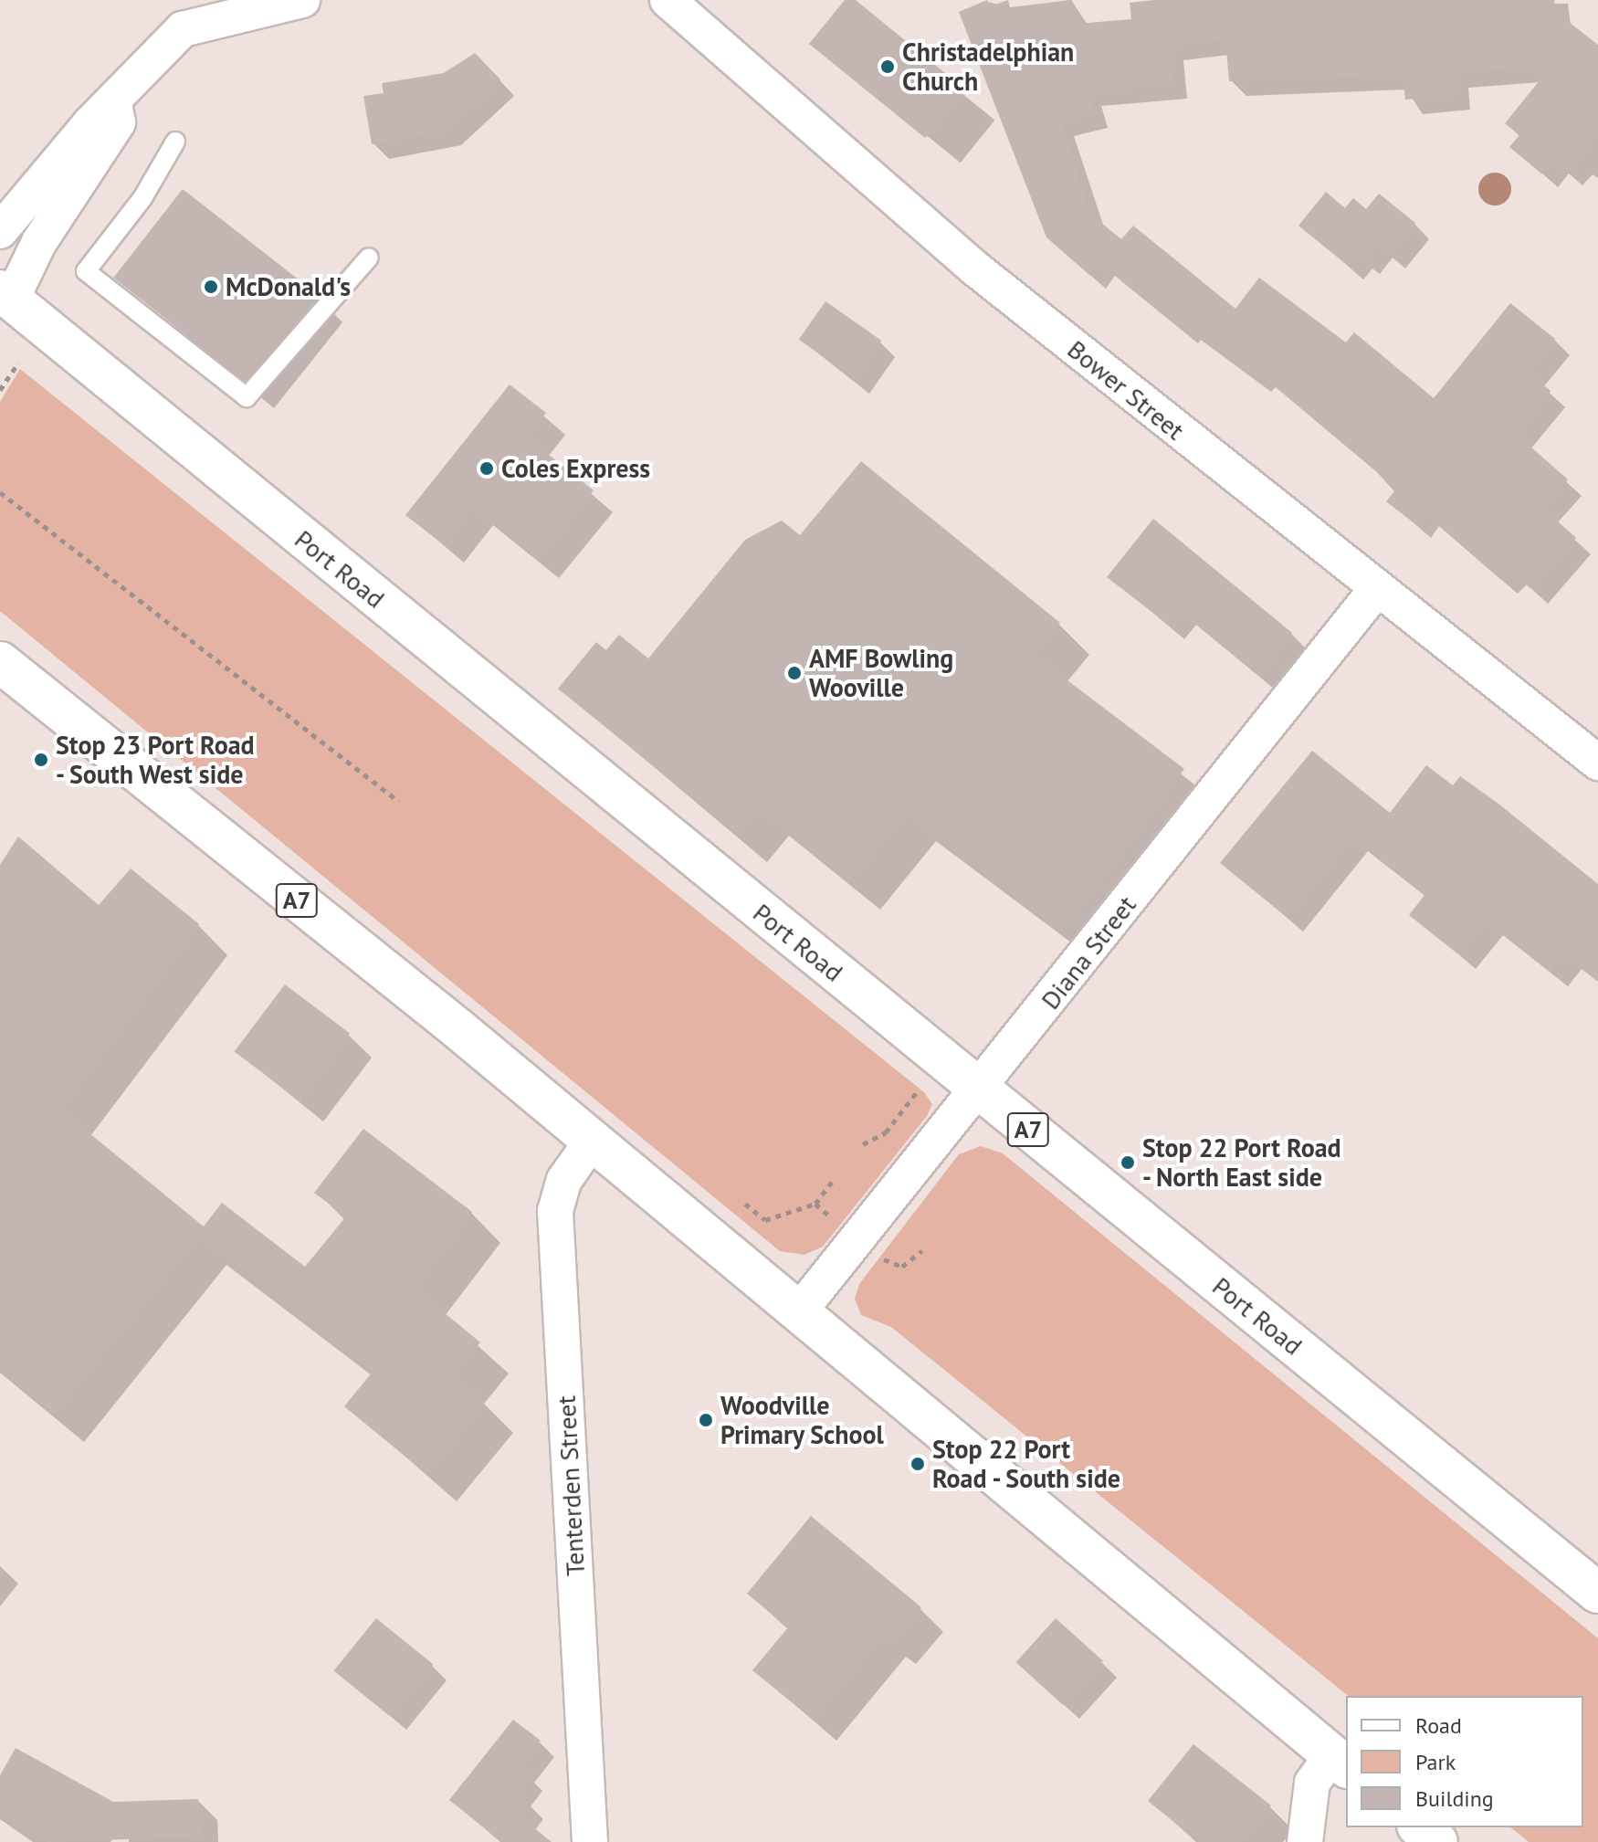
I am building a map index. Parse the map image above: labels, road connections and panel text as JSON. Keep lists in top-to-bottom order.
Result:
{
  "streets": {
    "highway": ["Port Road", "A7"],
    "street": ["Bower Street", "Diana Street", "Tenterden Street"]
  },
  "crossings": [
    ["Bower Street", "Diana Street"],
    ["Port Road", "Diana Street"],
    ["A7", "Diana Street"],
    ["A7", "Tenterden Street"]
  ],
  "places": [
    "Christadelphian Church",
    "McDonald's",
    "Coles Express",
    "AMF Bowling Wooville",
    "Stop 23 Port Road - South West side",
    "Stop 22 Port Road - North East side",
    "Woodville Primary School",
    "Stop 22 Port Road - South side"
  ],
  "legend": ["Road", "Park", "Building"]
}
